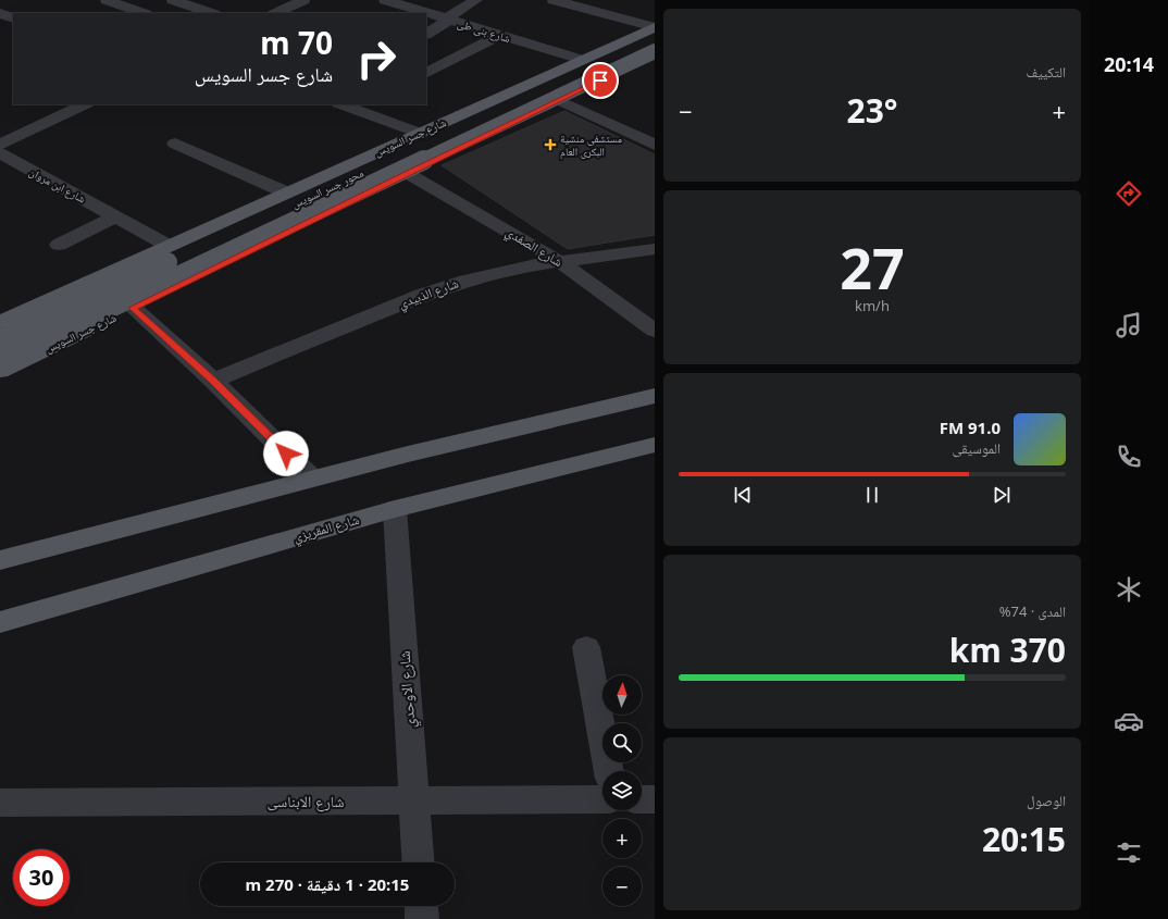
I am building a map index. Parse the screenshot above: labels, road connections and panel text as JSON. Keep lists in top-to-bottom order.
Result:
{
  "streets": {
    "main road": ["شارع جسر السويس", "محور جسر السويس", "شارع المقريزي"],
    "street": [
      "شارع بنى طى",
      "شارع ابن مروان",
      "شارع الصفدي",
      "شارع الذبيدي",
      "شارع الاوحدي",
      "شارع الابناسى"
    ]
  },
  "crossings": [
    ["شارع بنى طى", "شارع جسر السويس"],
    ["شارع جسر السويس", "شارع ابن مروان"],
    ["شارع جسر السويس", "شارع الصفدي"],
    ["شارع الصفدي", "شارع الذبيدي"],
    ["شارع المقريزي", "شارع الاوحدي"],
    ["شارع الاوحدي", "شارع الابناسى"]
  ],
  "places": {
    "health": ["مستشفى منشية البكرى العام"]
  },
  "north": "top",
  "page": {
    "tabs": "20:14",
    "tile": [
      "التكييف",
      ["27", "km/h"],
      ["المدى · 74%", "370 km"],
      ["الوصول", "20:15"]
    ],
    "turn": ["70 m", "شارع جسر السويس"],
    "heat": ["−", "23°", "+"],
    "song": ["91.0 FM", "الموسيقى"],
    "map_buttons": ["+", "−"],
    "limit": "30",
    "trip": "20:15 · 1 دقيقة · 270 m"
  }
}
